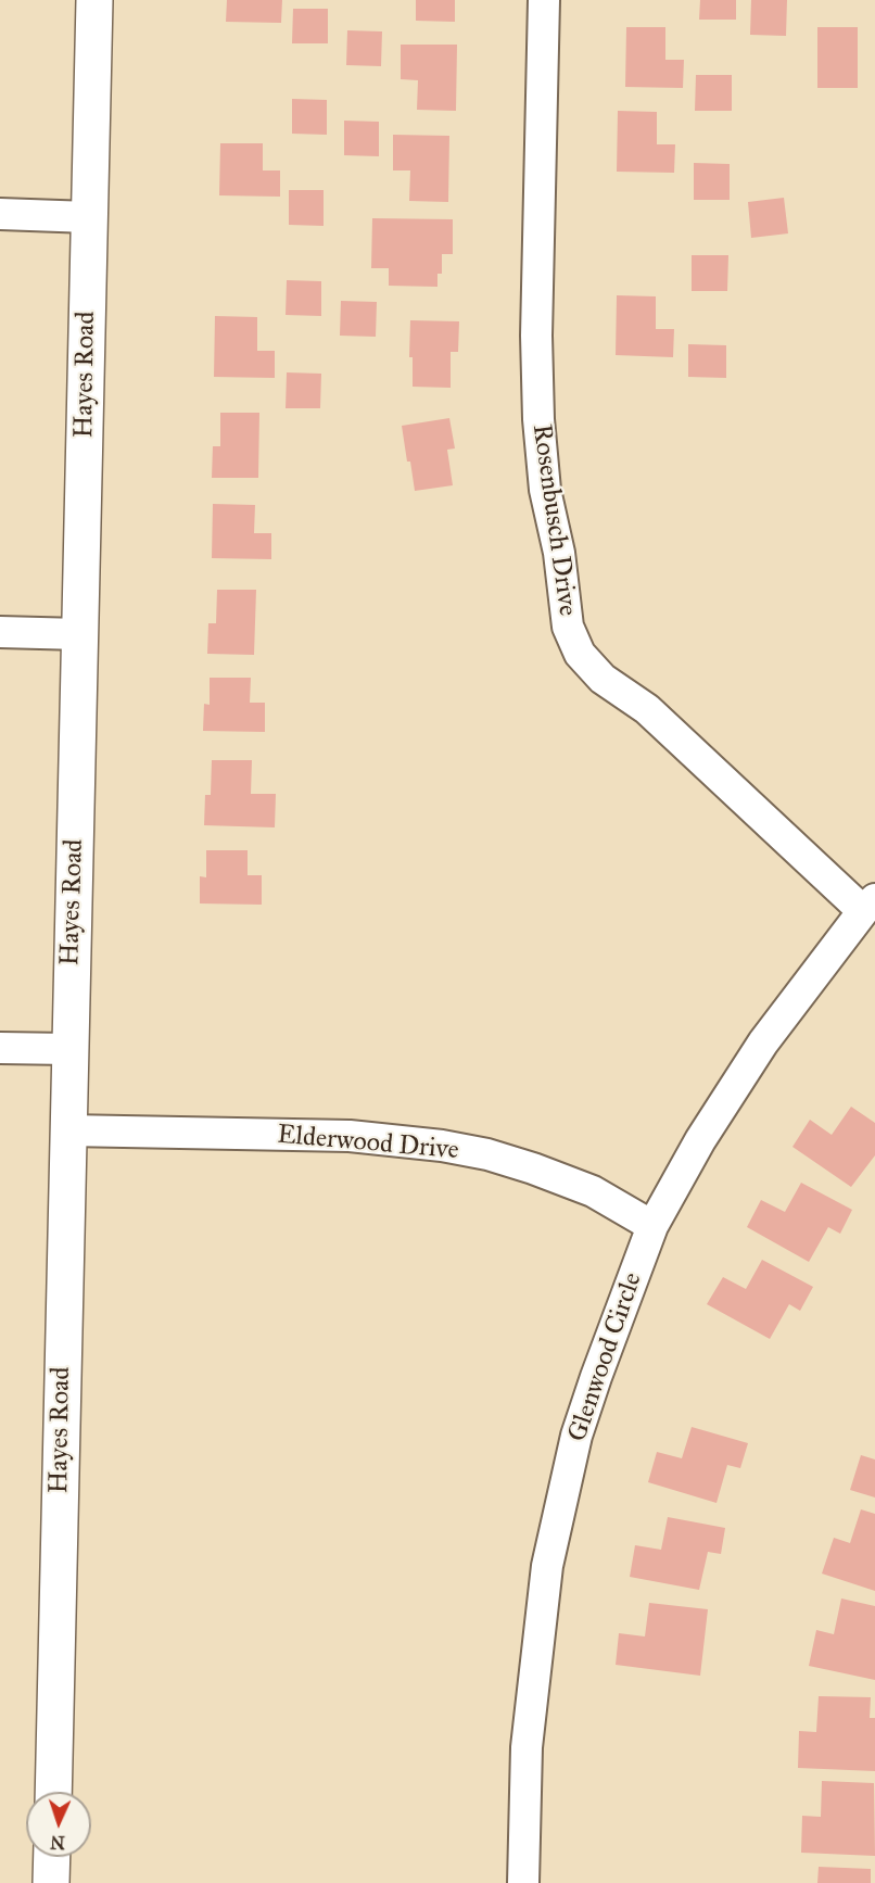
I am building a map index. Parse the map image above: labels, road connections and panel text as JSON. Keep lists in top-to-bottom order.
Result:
{
  "streets": {
    "street": [
      "Hayes Road",
      "Rosenbusch Drive",
      "Elderwood Drive",
      "Glenwood Circle"
    ]
  },
  "crossings": [
    ["Hayes Road", "Elderwood Drive"],
    ["Rosenbusch Drive", "Glenwood Circle"],
    ["Elderwood Drive", "Glenwood Circle"]
  ],
  "north": "bottom"
}
